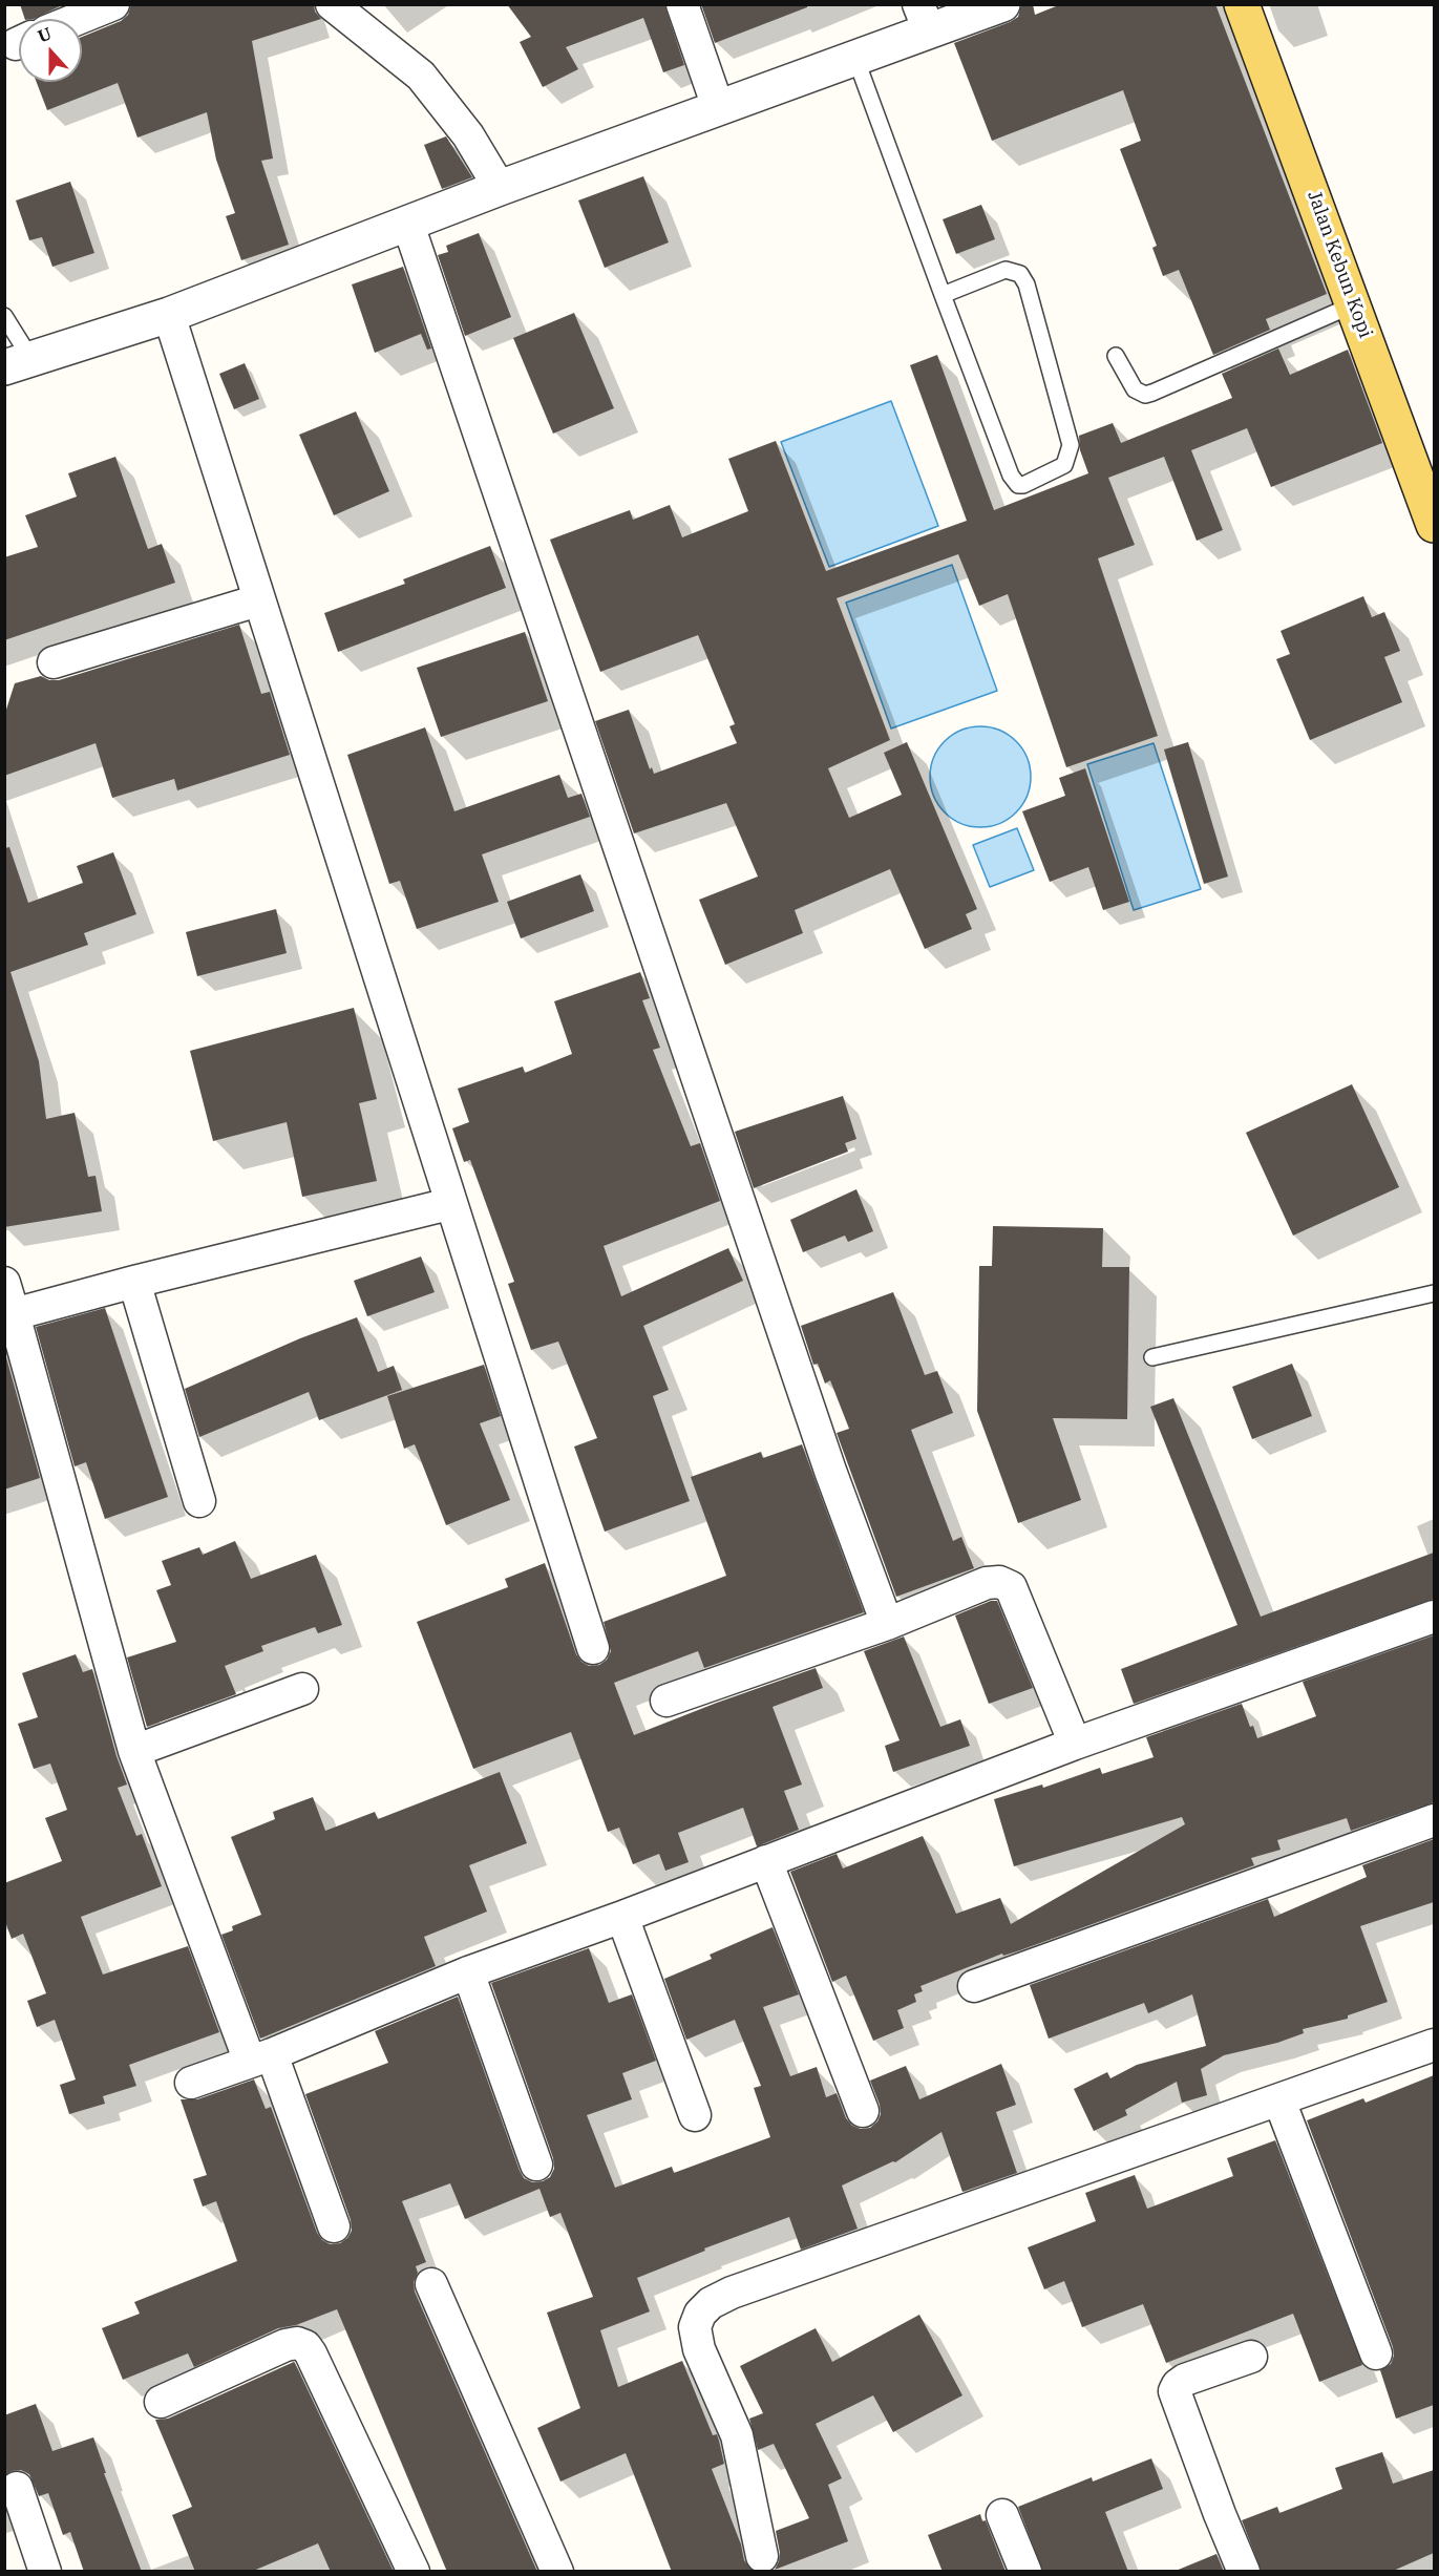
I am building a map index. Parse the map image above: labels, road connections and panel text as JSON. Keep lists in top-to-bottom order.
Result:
{
  "streets": {
    "main road": ["Jalan Kebun Kopi"]
  },
  "north": "top"
}
